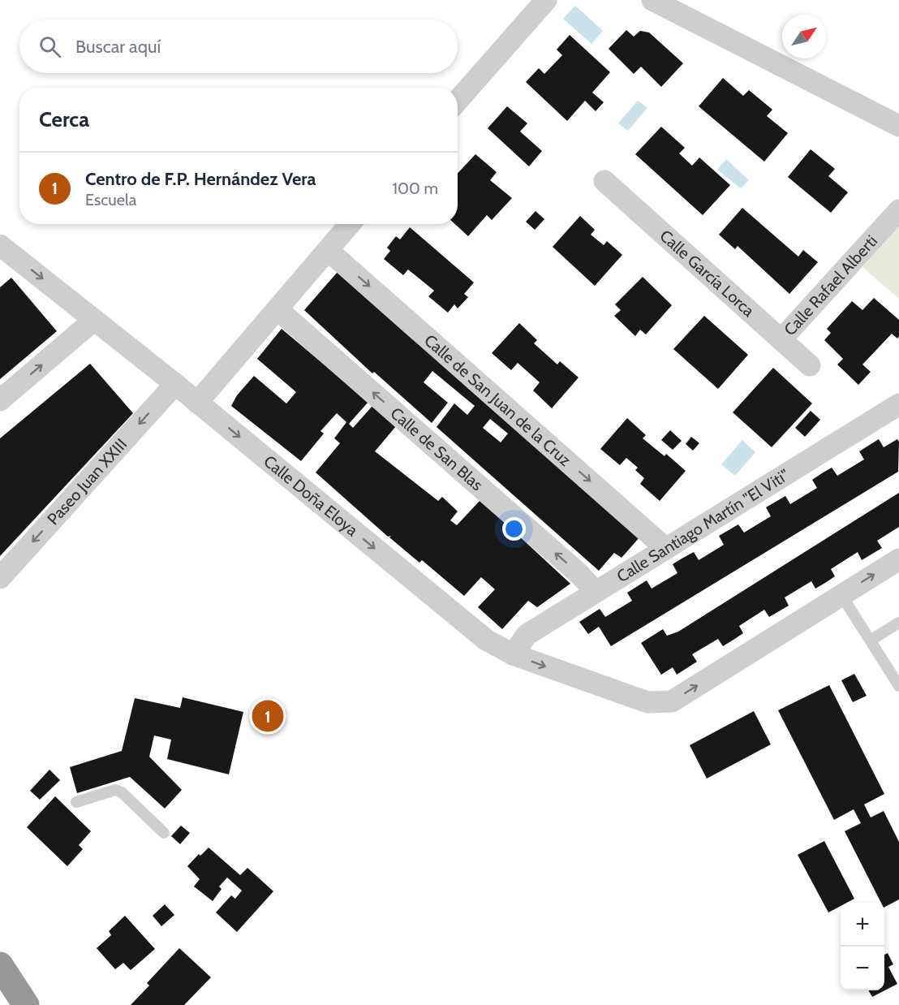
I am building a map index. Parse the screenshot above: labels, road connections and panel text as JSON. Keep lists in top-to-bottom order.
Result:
{
  "streets": {
    "street": [
      "Calle García Lorca",
      "Calle Rafael Alberti",
      "Calle de San Juan de la Cruz",
      "Calle de San Blas",
      "Paseo Juan XXIII",
      "Calle Doña Eloya",
      "Calle Santiago Martín \"El Viti\""
    ]
  },
  "crossings": [
    ["Calle García Lorca", "Calle Rafael Alberti"],
    ["Calle de San Juan de la Cruz", "Calle Santiago Martín \"El Viti\""],
    ["Calle de San Blas", "Calle Santiago Martín \"El Viti\""],
    ["Paseo Juan XXIII", "Calle Doña Eloya"],
    ["Calle Doña Eloya", "Calle Santiago Martín \"El Viti\""]
  ],
  "one_way": ["Calle de San Juan de la Cruz", "Calle de San Blas", "Calle Doña Eloya"],
  "north": "top right",
  "page": {
    "search": "Buscar aquí",
    "heading": "Cerca",
    "list": [
      {
        "mark": "1",
        "name": "Centro de F.P. Hernández Vera",
        "note": "Escuela",
        "value": "100 m"
      }
    ],
    "pins": "1",
    "map_buttons": ["+", "−"]
  }
}
